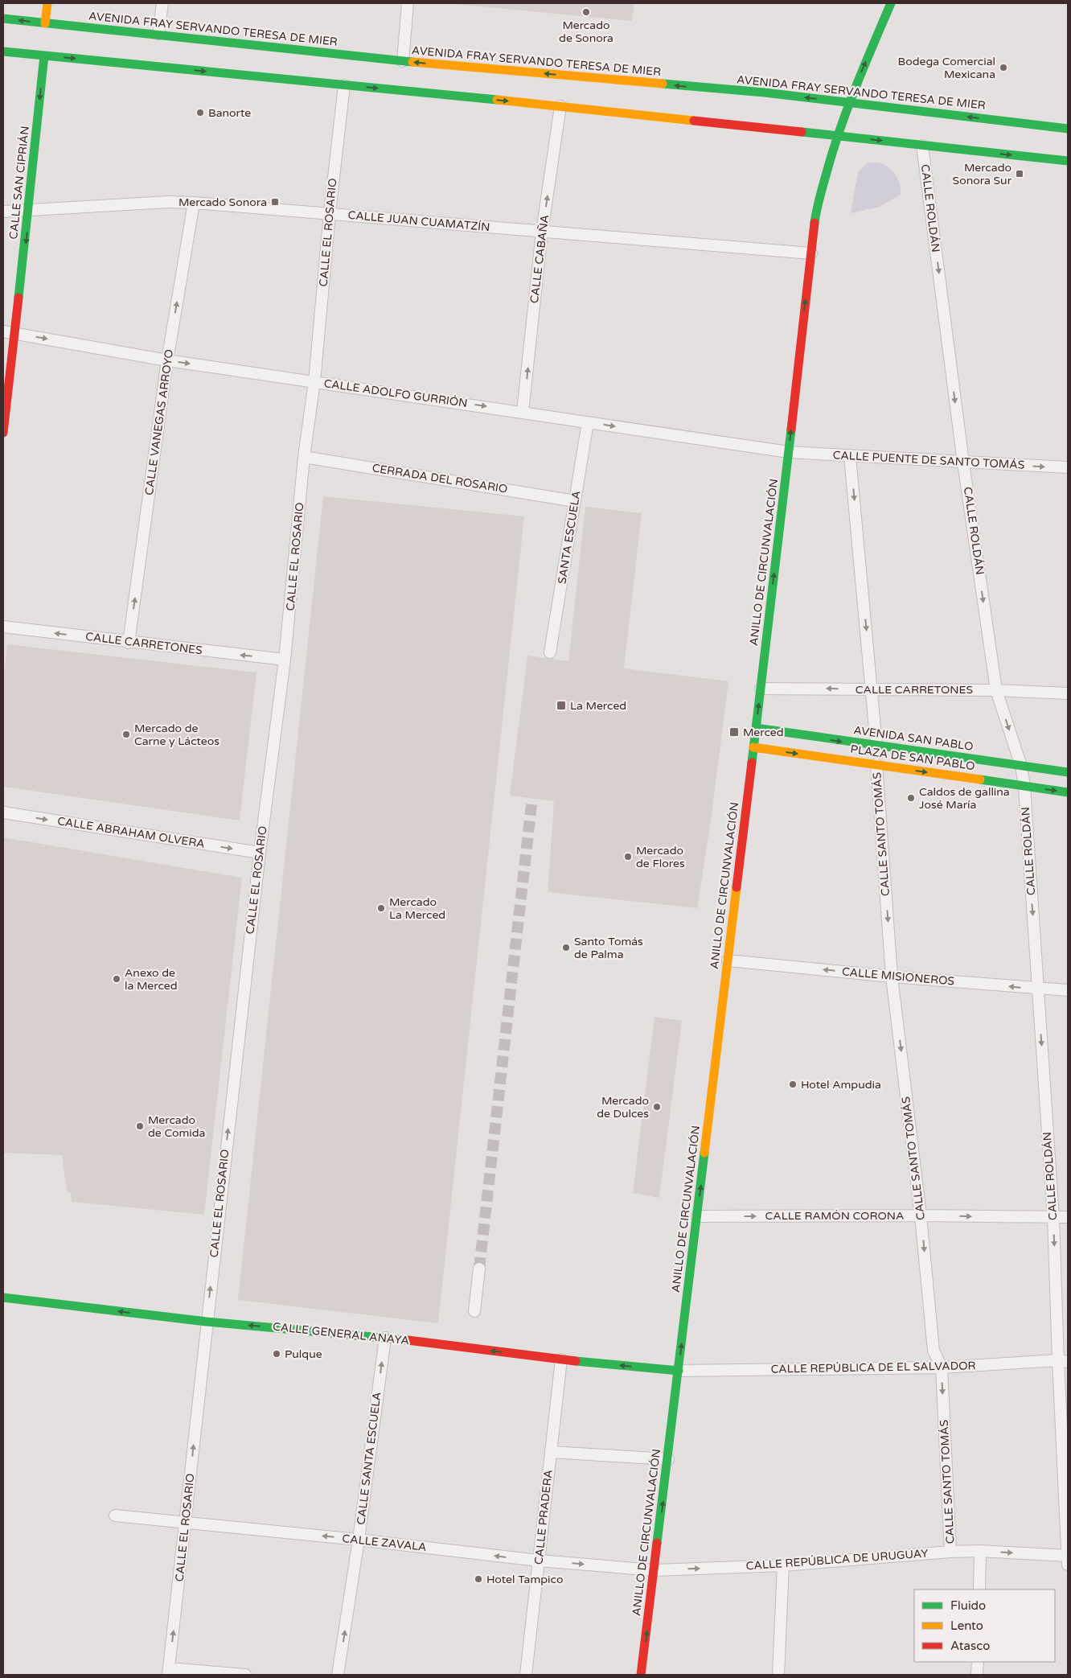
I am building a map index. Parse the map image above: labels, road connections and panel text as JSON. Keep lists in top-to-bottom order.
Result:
{
  "streets": {
    "main road": [
      "AVENIDA FRAY SERVANDO TERESA DE MIER",
      "CALLE SAN CIPRIÁN",
      "ANILLO DE CIRCUNVALACIÓN",
      "AVENIDA SAN PABLO",
      "PLAZA DE SAN PABLO",
      "CALLE GENERAL ANAYA"
    ],
    "street": [
      "CALLE ROLDÁN",
      "CALLE JUAN CUAMATZÍN",
      "CALLE EL ROSARIO",
      "CALLE CABAÑA",
      "CALLE ADOLFO GURRIÓN",
      "CALLE VANEGAS ARROYO",
      "CALLE PUENTE DE SANTO TOMÁS",
      "CERRADA DEL ROSARIO",
      "SANTA ESCUELA",
      "CALLE CARRETONES",
      "CALLE ABRAHAM OLVERA",
      "CALLE SANTO TOMÁS",
      "CALLE MISIONEROS",
      "CALLE RAMÓN CORONA",
      "CALLE REPÚBLICA DE EL SALVADOR",
      "CALLE SANTA ESCUELA",
      "CALLE PRADERA",
      "CALLE ZAVALA",
      "CALLE REPÚBLICA DE URUGUAY"
    ]
  },
  "crossings": [
    ["AVENIDA FRAY SERVANDO TERESA DE MIER", "ANILLO DE CIRCUNVALACIÓN"],
    ["CALLE SAN CIPRIÁN", "CALLE JUAN CUAMATZÍN"],
    ["CALLE SAN CIPRIÁN", "CALLE ADOLFO GURRIÓN"],
    ["CALLE ROLDÁN", "CALLE PUENTE DE SANTO TOMÁS"],
    ["CALLE ROLDÁN", "CALLE CARRETONES"],
    ["CALLE ROLDÁN", "AVENIDA SAN PABLO"],
    ["CALLE ROLDÁN", "PLAZA DE SAN PABLO"],
    ["CALLE ROLDÁN", "CALLE MISIONEROS"],
    ["CALLE ROLDÁN", "CALLE RAMÓN CORONA"],
    ["CALLE ROLDÁN", "CALLE REPÚBLICA DE EL SALVADOR"],
    ["CALLE ROLDÁN", "CALLE REPÚBLICA DE URUGUAY"],
    ["CALLE JUAN CUAMATZÍN", "CALLE EL ROSARIO"],
    ["CALLE JUAN CUAMATZÍN", "CALLE CABAÑA"],
    ["CALLE JUAN CUAMATZÍN", "CALLE VANEGAS ARROYO"],
    ["CALLE JUAN CUAMATZÍN", "ANILLO DE CIRCUNVALACIÓN"],
    ["CALLE EL ROSARIO", "CALLE ADOLFO GURRIÓN"],
    ["CALLE EL ROSARIO", "CERRADA DEL ROSARIO"],
    ["CALLE EL ROSARIO", "CALLE CARRETONES"],
    ["CALLE EL ROSARIO", "CALLE ABRAHAM OLVERA"],
    ["CALLE EL ROSARIO", "CALLE GENERAL ANAYA"],
    ["CALLE EL ROSARIO", "CALLE ZAVALA"],
    ["CALLE CABAÑA", "CALLE ADOLFO GURRIÓN"],
    ["CALLE ADOLFO GURRIÓN", "CALLE VANEGAS ARROYO"],
    ["CALLE ADOLFO GURRIÓN", "CALLE PUENTE DE SANTO TOMÁS"],
    ["CALLE ADOLFO GURRIÓN", "SANTA ESCUELA"],
    ["CALLE ADOLFO GURRIÓN", "ANILLO DE CIRCUNVALACIÓN"],
    ["CALLE VANEGAS ARROYO", "CALLE CARRETONES"],
    ["CALLE PUENTE DE SANTO TOMÁS", "ANILLO DE CIRCUNVALACIÓN"],
    ["CERRADA DEL ROSARIO", "SANTA ESCUELA"],
    ["ANILLO DE CIRCUNVALACIÓN", "CALLE CARRETONES"],
    ["ANILLO DE CIRCUNVALACIÓN", "AVENIDA SAN PABLO"],
    ["ANILLO DE CIRCUNVALACIÓN", "PLAZA DE SAN PABLO"],
    ["ANILLO DE CIRCUNVALACIÓN", "CALLE MISIONEROS"],
    ["ANILLO DE CIRCUNVALACIÓN", "CALLE RAMÓN CORONA"],
    ["ANILLO DE CIRCUNVALACIÓN", "CALLE GENERAL ANAYA"],
    ["ANILLO DE CIRCUNVALACIÓN", "CALLE REPÚBLICA DE EL SALVADOR"],
    ["ANILLO DE CIRCUNVALACIÓN", "CALLE ZAVALA"],
    ["ANILLO DE CIRCUNVALACIÓN", "CALLE REPÚBLICA DE URUGUAY"],
    ["PLAZA DE SAN PABLO", "CALLE SANTO TOMÁS"],
    ["CALLE SANTO TOMÁS", "CALLE MISIONEROS"],
    ["CALLE SANTO TOMÁS", "CALLE RAMÓN CORONA"],
    ["CALLE SANTO TOMÁS", "CALLE REPÚBLICA DE EL SALVADOR"],
    ["CALLE SANTO TOMÁS", "CALLE REPÚBLICA DE URUGUAY"],
    ["CALLE GENERAL ANAYA", "CALLE REPÚBLICA DE EL SALVADOR"],
    ["CALLE GENERAL ANAYA", "CALLE SANTA ESCUELA"],
    ["CALLE GENERAL ANAYA", "CALLE PRADERA"],
    ["CALLE SANTA ESCUELA", "CALLE ZAVALA"],
    ["CALLE PRADERA", "CALLE ZAVALA"],
    ["CALLE ZAVALA", "CALLE REPÚBLICA DE URUGUAY"]
  ],
  "one_way": [
    "CALLE SAN CIPRIÁN",
    "CALLE ROLDÁN",
    "CALLE EL ROSARIO",
    "CALLE CABAÑA",
    "CALLE ADOLFO GURRIÓN",
    "CALLE VANEGAS ARROYO",
    "CALLE PUENTE DE SANTO TOMÁS",
    "ANILLO DE CIRCUNVALACIÓN",
    "CALLE CARRETONES",
    "AVENIDA SAN PABLO",
    "PLAZA DE SAN PABLO",
    "CALLE ABRAHAM OLVERA",
    "CALLE SANTO TOMÁS",
    "CALLE MISIONEROS",
    "CALLE RAMÓN CORONA",
    "CALLE GENERAL ANAYA",
    "CALLE SANTA ESCUELA",
    "CALLE REPÚBLICA DE URUGUAY"
  ],
  "places": {
    "other": [
      "Mercado de Sonora",
      "Bodega Comercial Mexicana",
      "Banorte",
      "Mercado de Carne y Lácteos",
      "Caldos de gallina José María",
      "Mercado de Flores",
      "Mercado La Merced",
      "Santo Tomás de Palma",
      "Anexo de la Merced",
      "Hotel Ampudia",
      "Mercado de Dulces",
      "Mercado de Comida",
      "Pulque",
      "Hotel Tampico"
    ],
    "transit": [
      "Mercado Sonora Sur",
      "Mercado Sonora",
      "La Merced",
      "Merced"
    ]
  },
  "legend": ["Fluido", "Lento", "Atasco"]
}
